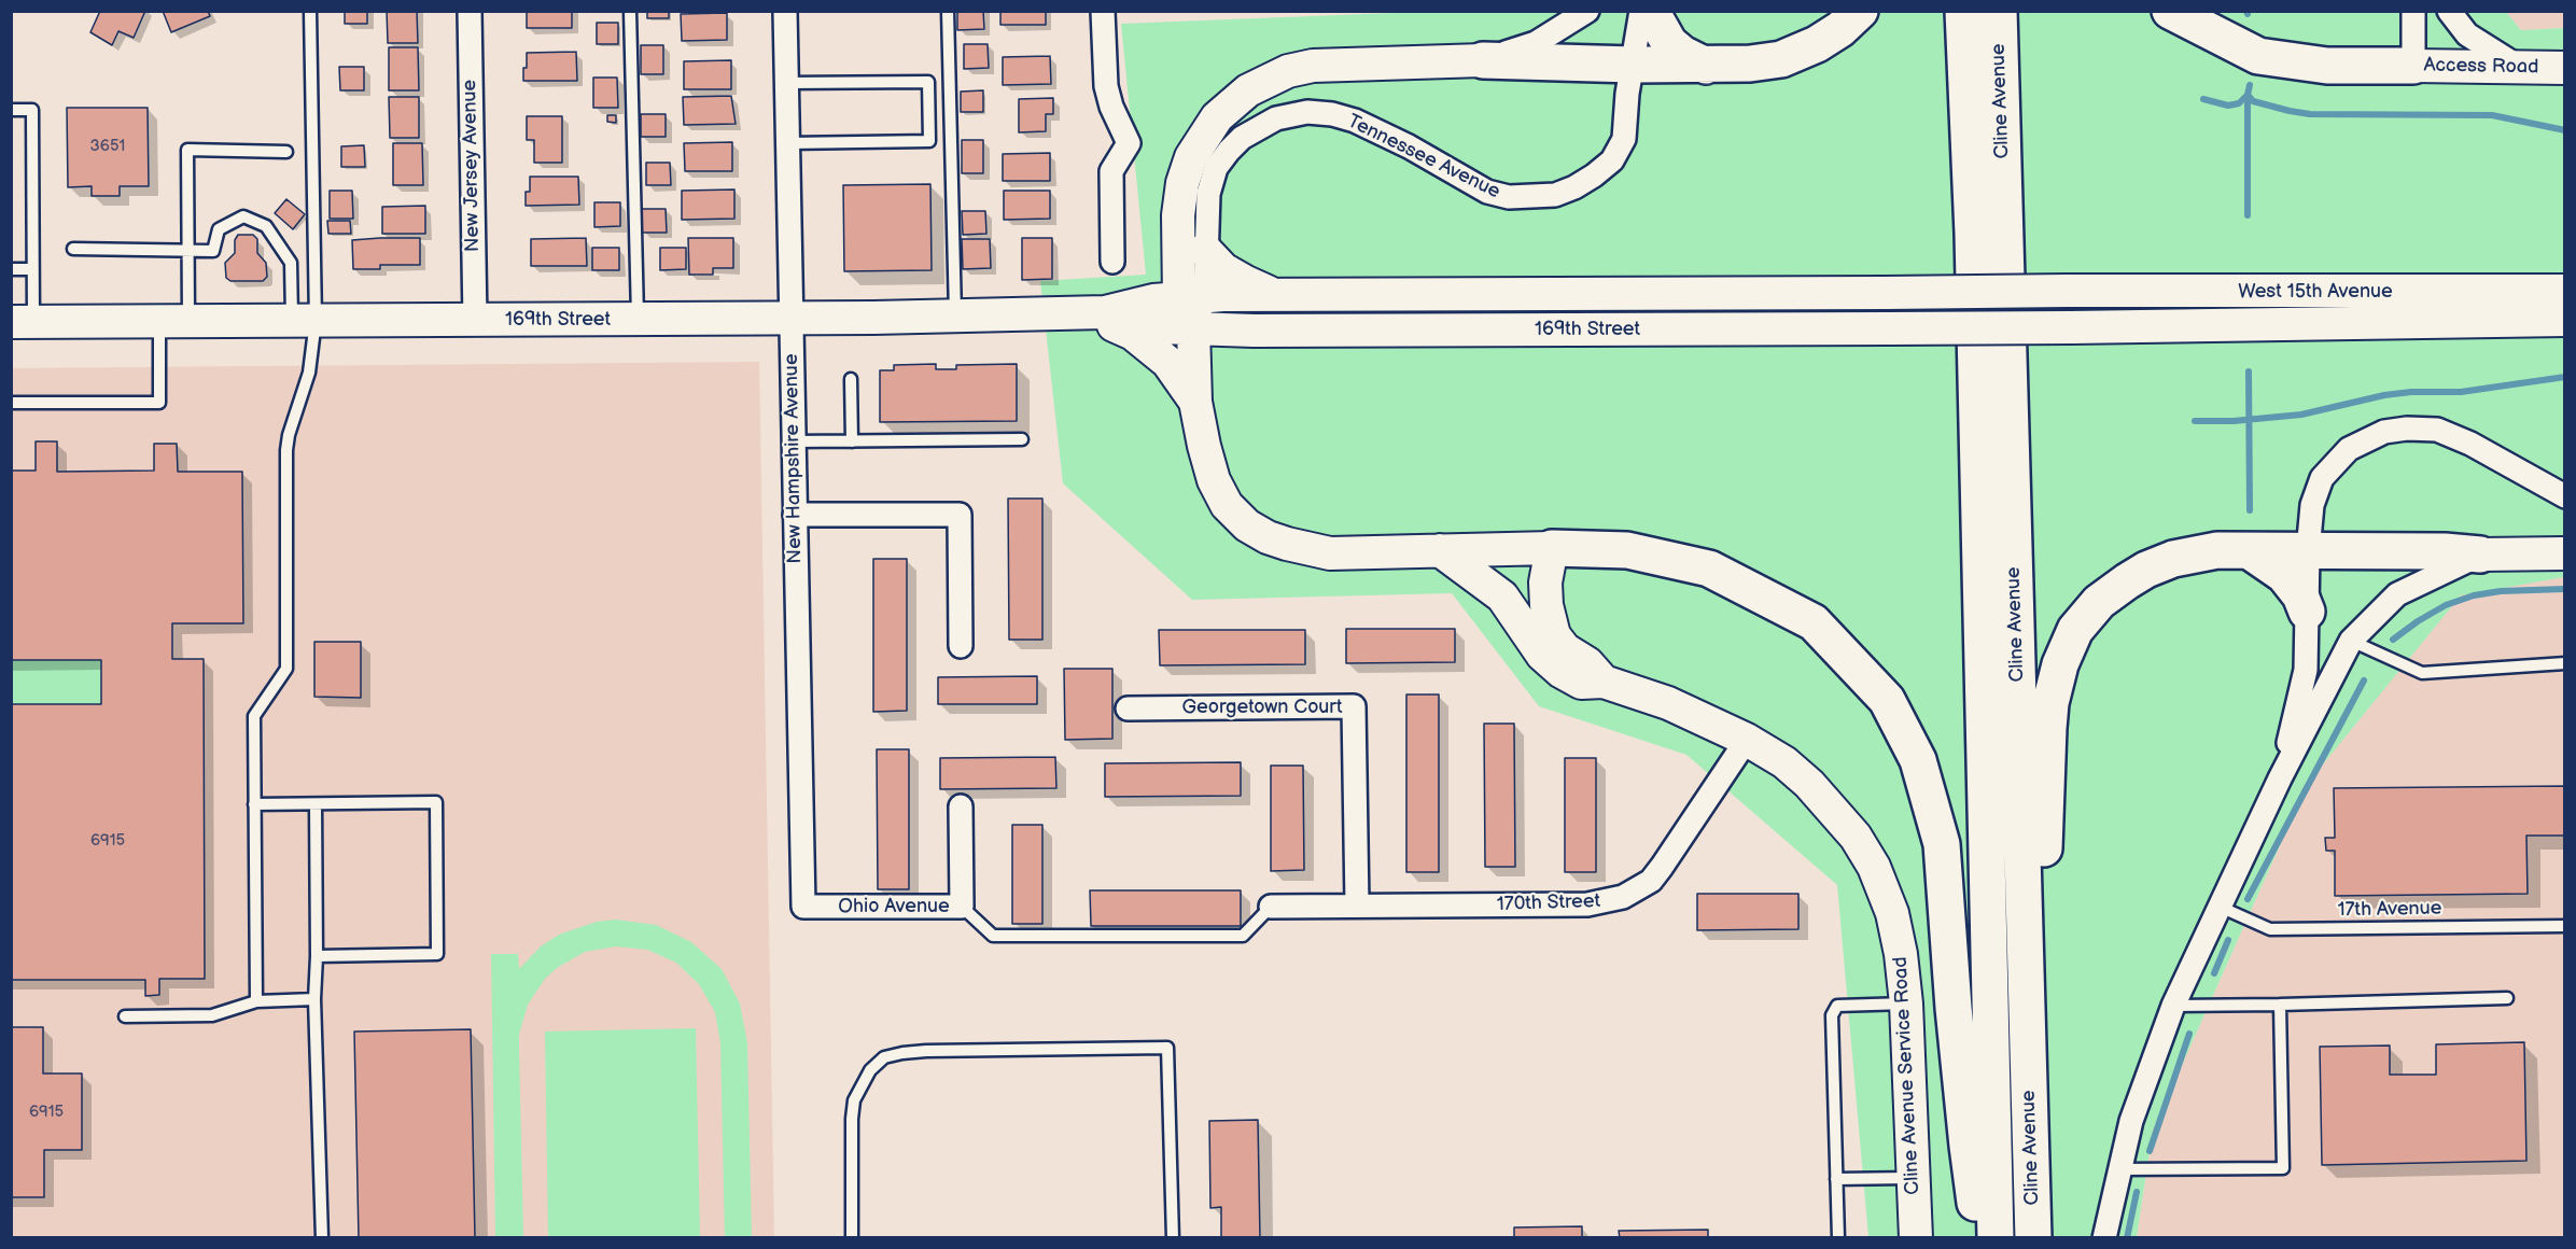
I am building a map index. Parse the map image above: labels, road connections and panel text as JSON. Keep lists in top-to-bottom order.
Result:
{
  "streets": {
    "highway": ["Cline Avenue"],
    "main road": [
      "Access Road",
      "West 15th Avenue",
      "169th Street",
      "Cline Avenue Service Road"
    ],
    "street": [
      "Tennessee Avenue",
      "New Jersey Avenue",
      "New Hampshire Avenue",
      "Georgetown Court",
      "170th Street",
      "Ohio Avenue"
    ],
    "lane": ["17th Avenue"]
  },
  "crossings": [
    ["Tennessee Avenue", "169th Street"],
    ["New Jersey Avenue", "169th Street"],
    ["West 15th Avenue", "169th Street"],
    ["169th Street", "New Hampshire Avenue"],
    ["New Hampshire Avenue", "Ohio Avenue"],
    ["Georgetown Court", "170th Street"],
    ["170th Street", "Cline Avenue Service Road"]
  ],
  "house_numbers": ["3651", "6915", "6915"]
}
